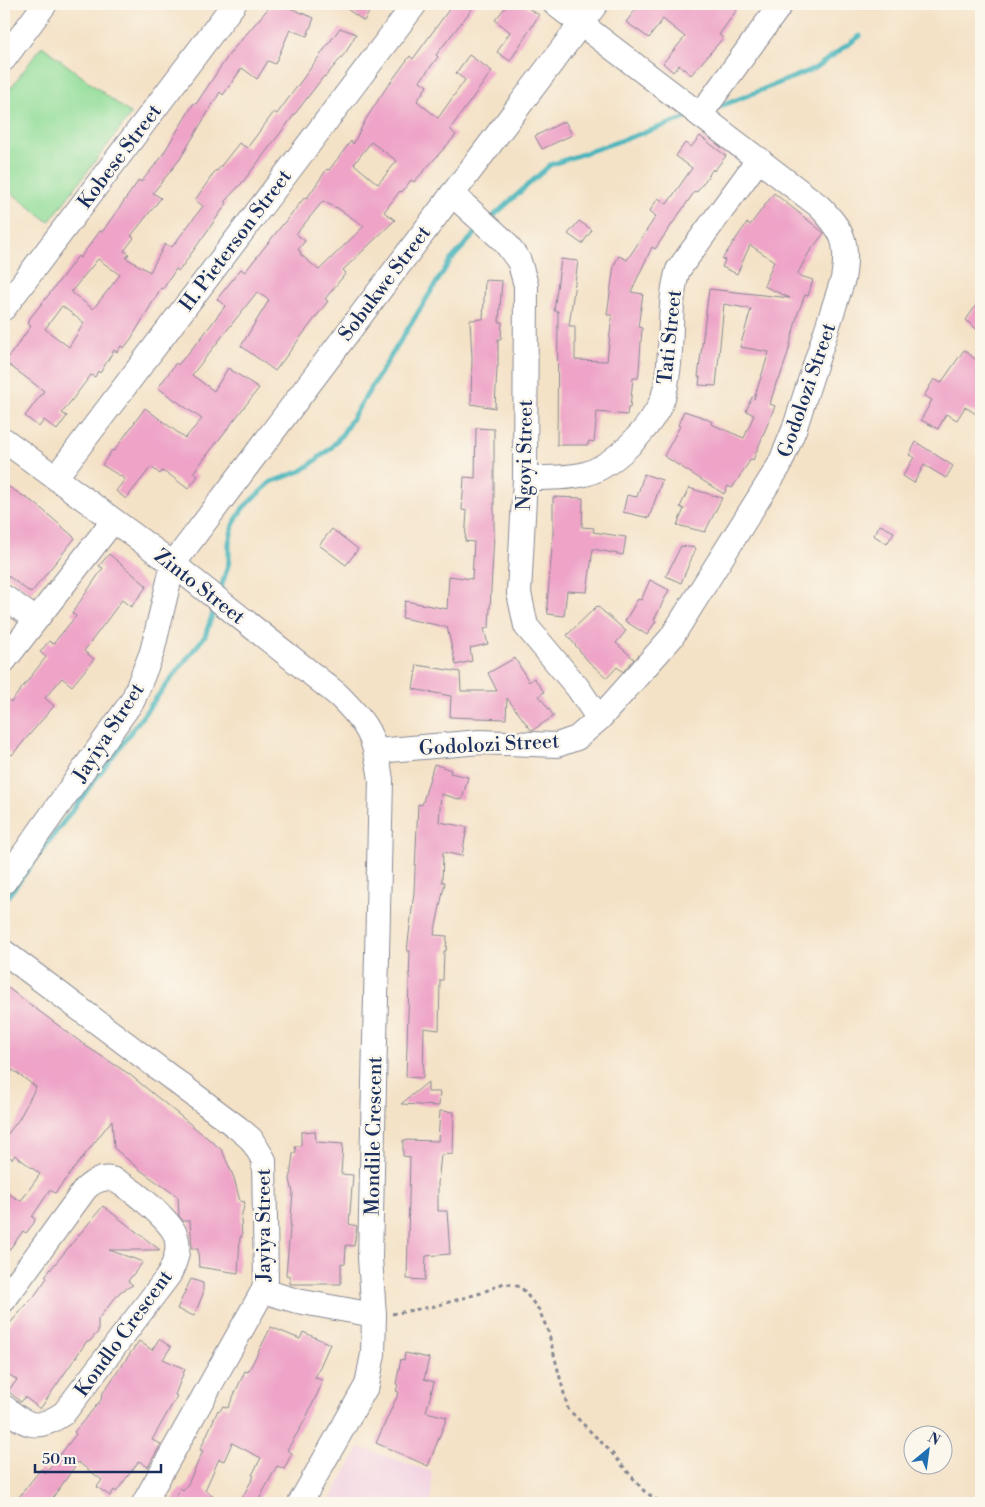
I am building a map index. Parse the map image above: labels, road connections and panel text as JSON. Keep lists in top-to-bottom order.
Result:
{
  "streets": {
    "street": [
      "Kobese Street",
      "H. Pieterson Street",
      "Sobukwe Street",
      "Tati Street",
      "Godolozi Street",
      "Ngoyi Street",
      "Zinto Street",
      "Jayiya Street",
      "Mondile Crescent",
      "Kondlo Crescent"
    ]
  },
  "crossings": [
    ["H. Pieterson Street", "Zinto Street"],
    ["Sobukwe Street", "Godolozi Street"],
    ["Sobukwe Street", "Ngoyi Street"],
    ["Sobukwe Street", "Zinto Street"],
    ["Sobukwe Street", "Jayiya Street"],
    ["Tati Street", "Godolozi Street"],
    ["Tati Street", "Ngoyi Street"],
    ["Godolozi Street", "Ngoyi Street"],
    ["Godolozi Street", "Zinto Street"],
    ["Godolozi Street", "Mondile Crescent"],
    ["Zinto Street", "Jayiya Street"],
    ["Zinto Street", "Mondile Crescent"]
  ],
  "scale_bar": "50 m",
  "north": "top right"
}
